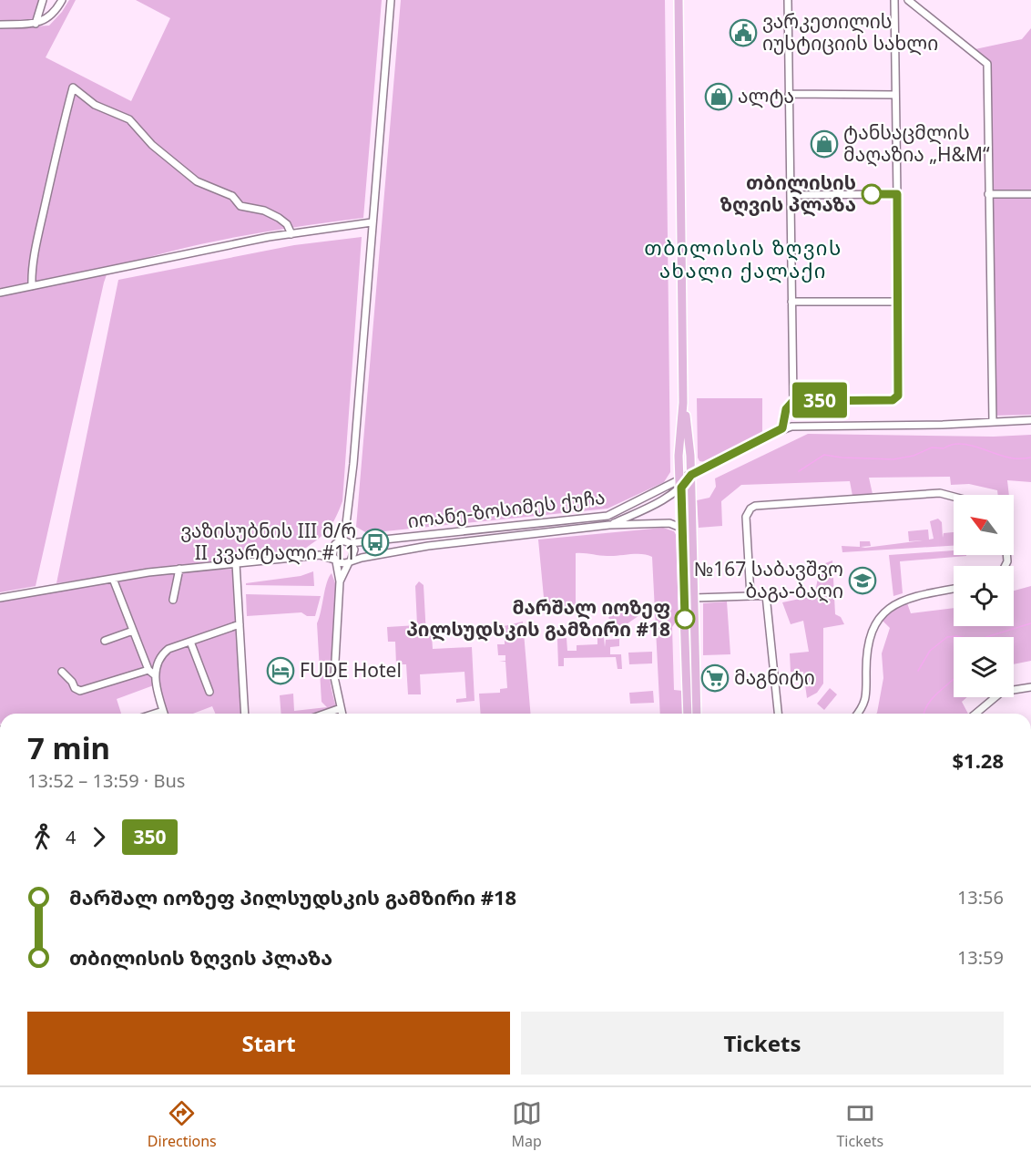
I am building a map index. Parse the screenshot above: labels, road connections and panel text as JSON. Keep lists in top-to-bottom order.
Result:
{
  "streets": {
    "street": ["იოანე-ზოსიმეს ქუჩა"]
  },
  "districts": ["თბილისის ზღვის ახალი ქალაქი"],
  "places": {
    "public building": ["ვარკეთილის იუსტიციის სახლი"],
    "shop": ["ალტა", "ტანსაცმლის მაღაზია „H&M“"],
    "other": ["თბილისის ზღვის პლაზა", "მარშალ იოზეფ პილსუდსკის გამზირი #18"],
    "bus stop": ["ვაზისუბნის III მ/რ II კვარტალი #11"],
    "school or university": ["№167 საბავშვო ბაგა-ბაღი"],
    "hotel": ["FUDE Hotel"],
    "supermarket": ["მაგნიტი"]
  },
  "lines": ["bus line 350"],
  "north": "top left",
  "page": {
    "on_map": "350",
    "heading": ["7 min", "13:52 – 13:59 · Bus", "$1.28"],
    "legs": ["4", "350"],
    "list": [
      {
        "name": "მარშალ იოზეფ პილსუდსკის გამზირი #18",
        "value": "13:56"
      },
      {
        "name": "თბილისის ზღვის პლაზა",
        "value": "13:59"
      }
    ],
    "buttons": ["Start", "Tickets"],
    "tabs": ["Directions", "Map", "Tickets"]
  }
}
